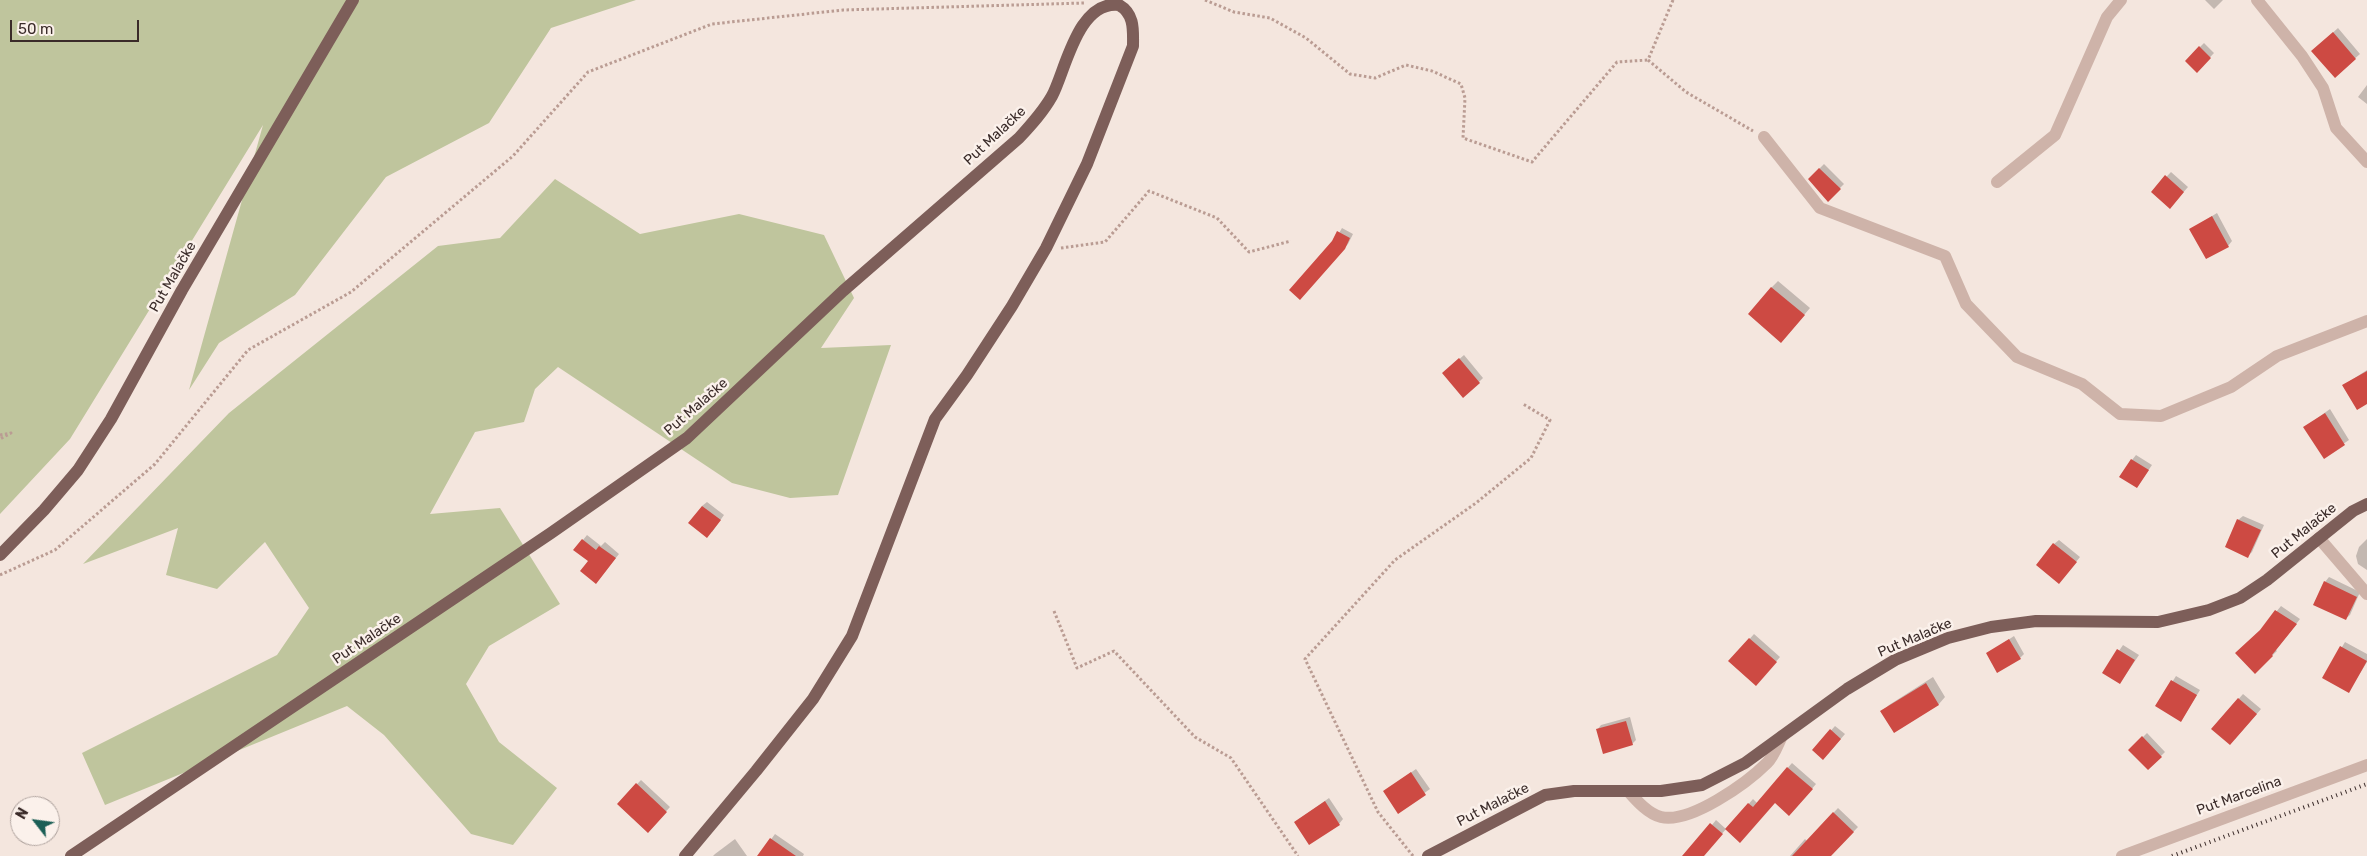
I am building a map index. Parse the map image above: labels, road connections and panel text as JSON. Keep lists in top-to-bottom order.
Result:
{
  "streets": {
    "main road": ["Put Malačke"],
    "street": ["Put Marcelina"]
  },
  "scale_bar": "50 m",
  "north": "top left"
}
